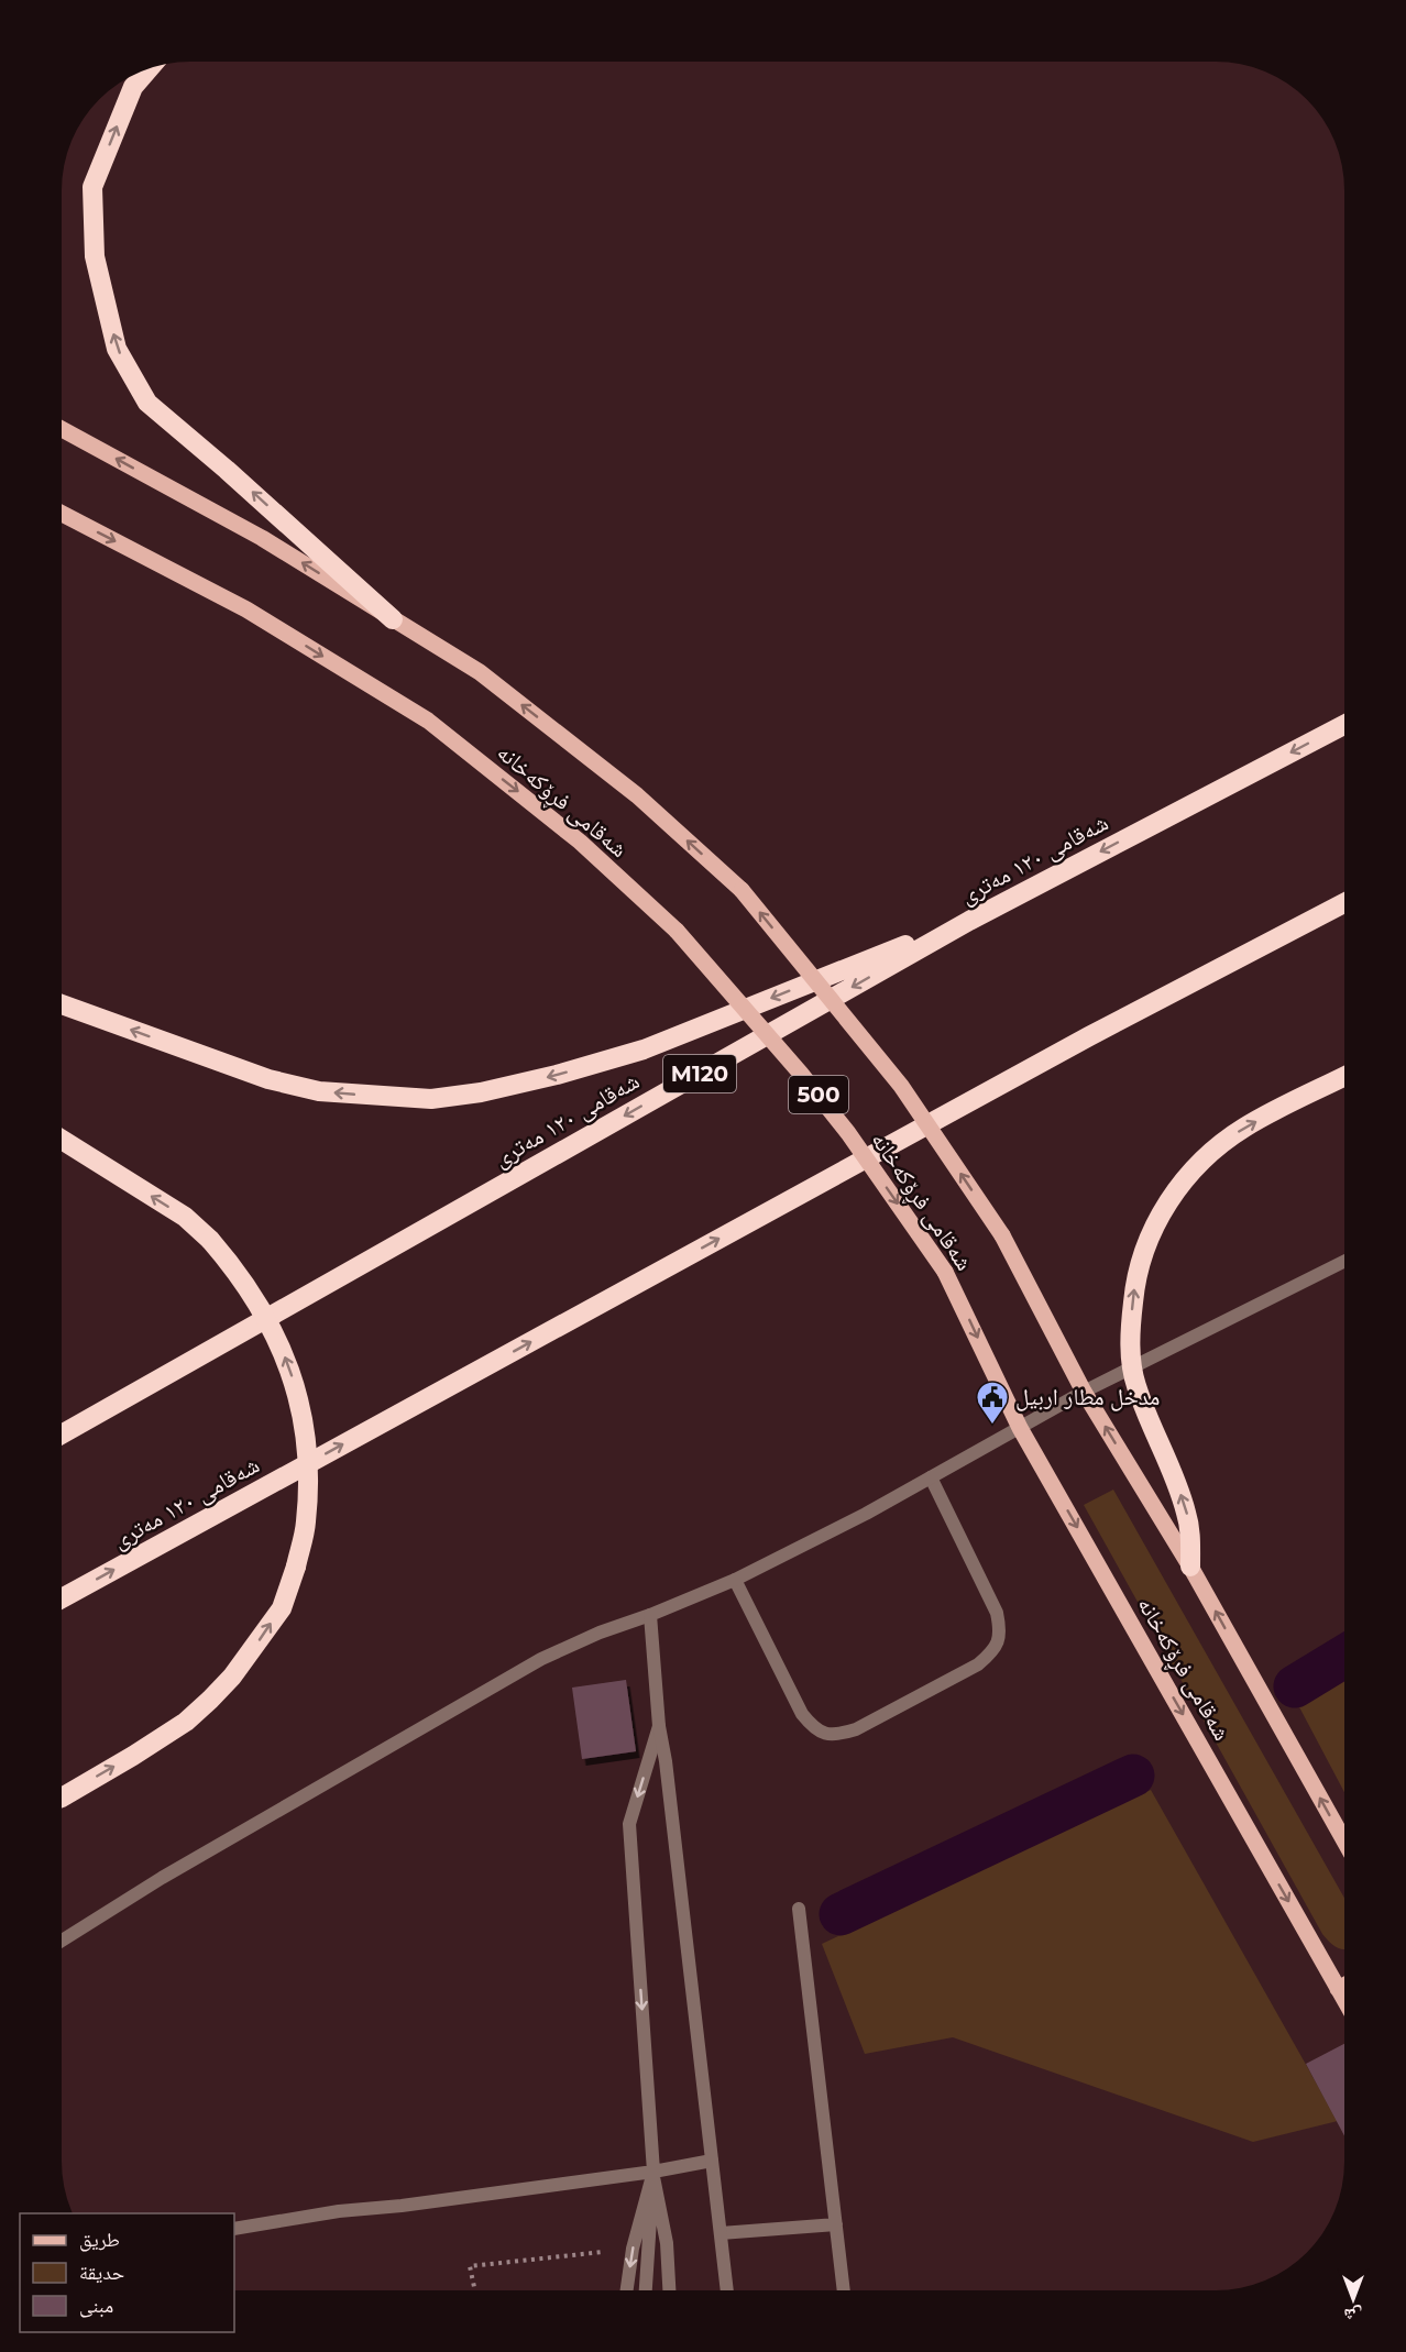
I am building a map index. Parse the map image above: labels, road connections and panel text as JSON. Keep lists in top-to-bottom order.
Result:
{
  "streets": {
    "highway": ["شەقامی ١٢٠ مەتری", "M120"],
    "main road": ["شەقامی فڕۆکەخانە", "500"]
  },
  "places": {
    "public building": ["مدخل مطار اربيل"]
  },
  "legend": ["طريق", "حديقة", "مبنى"],
  "north": "bottom"
}
